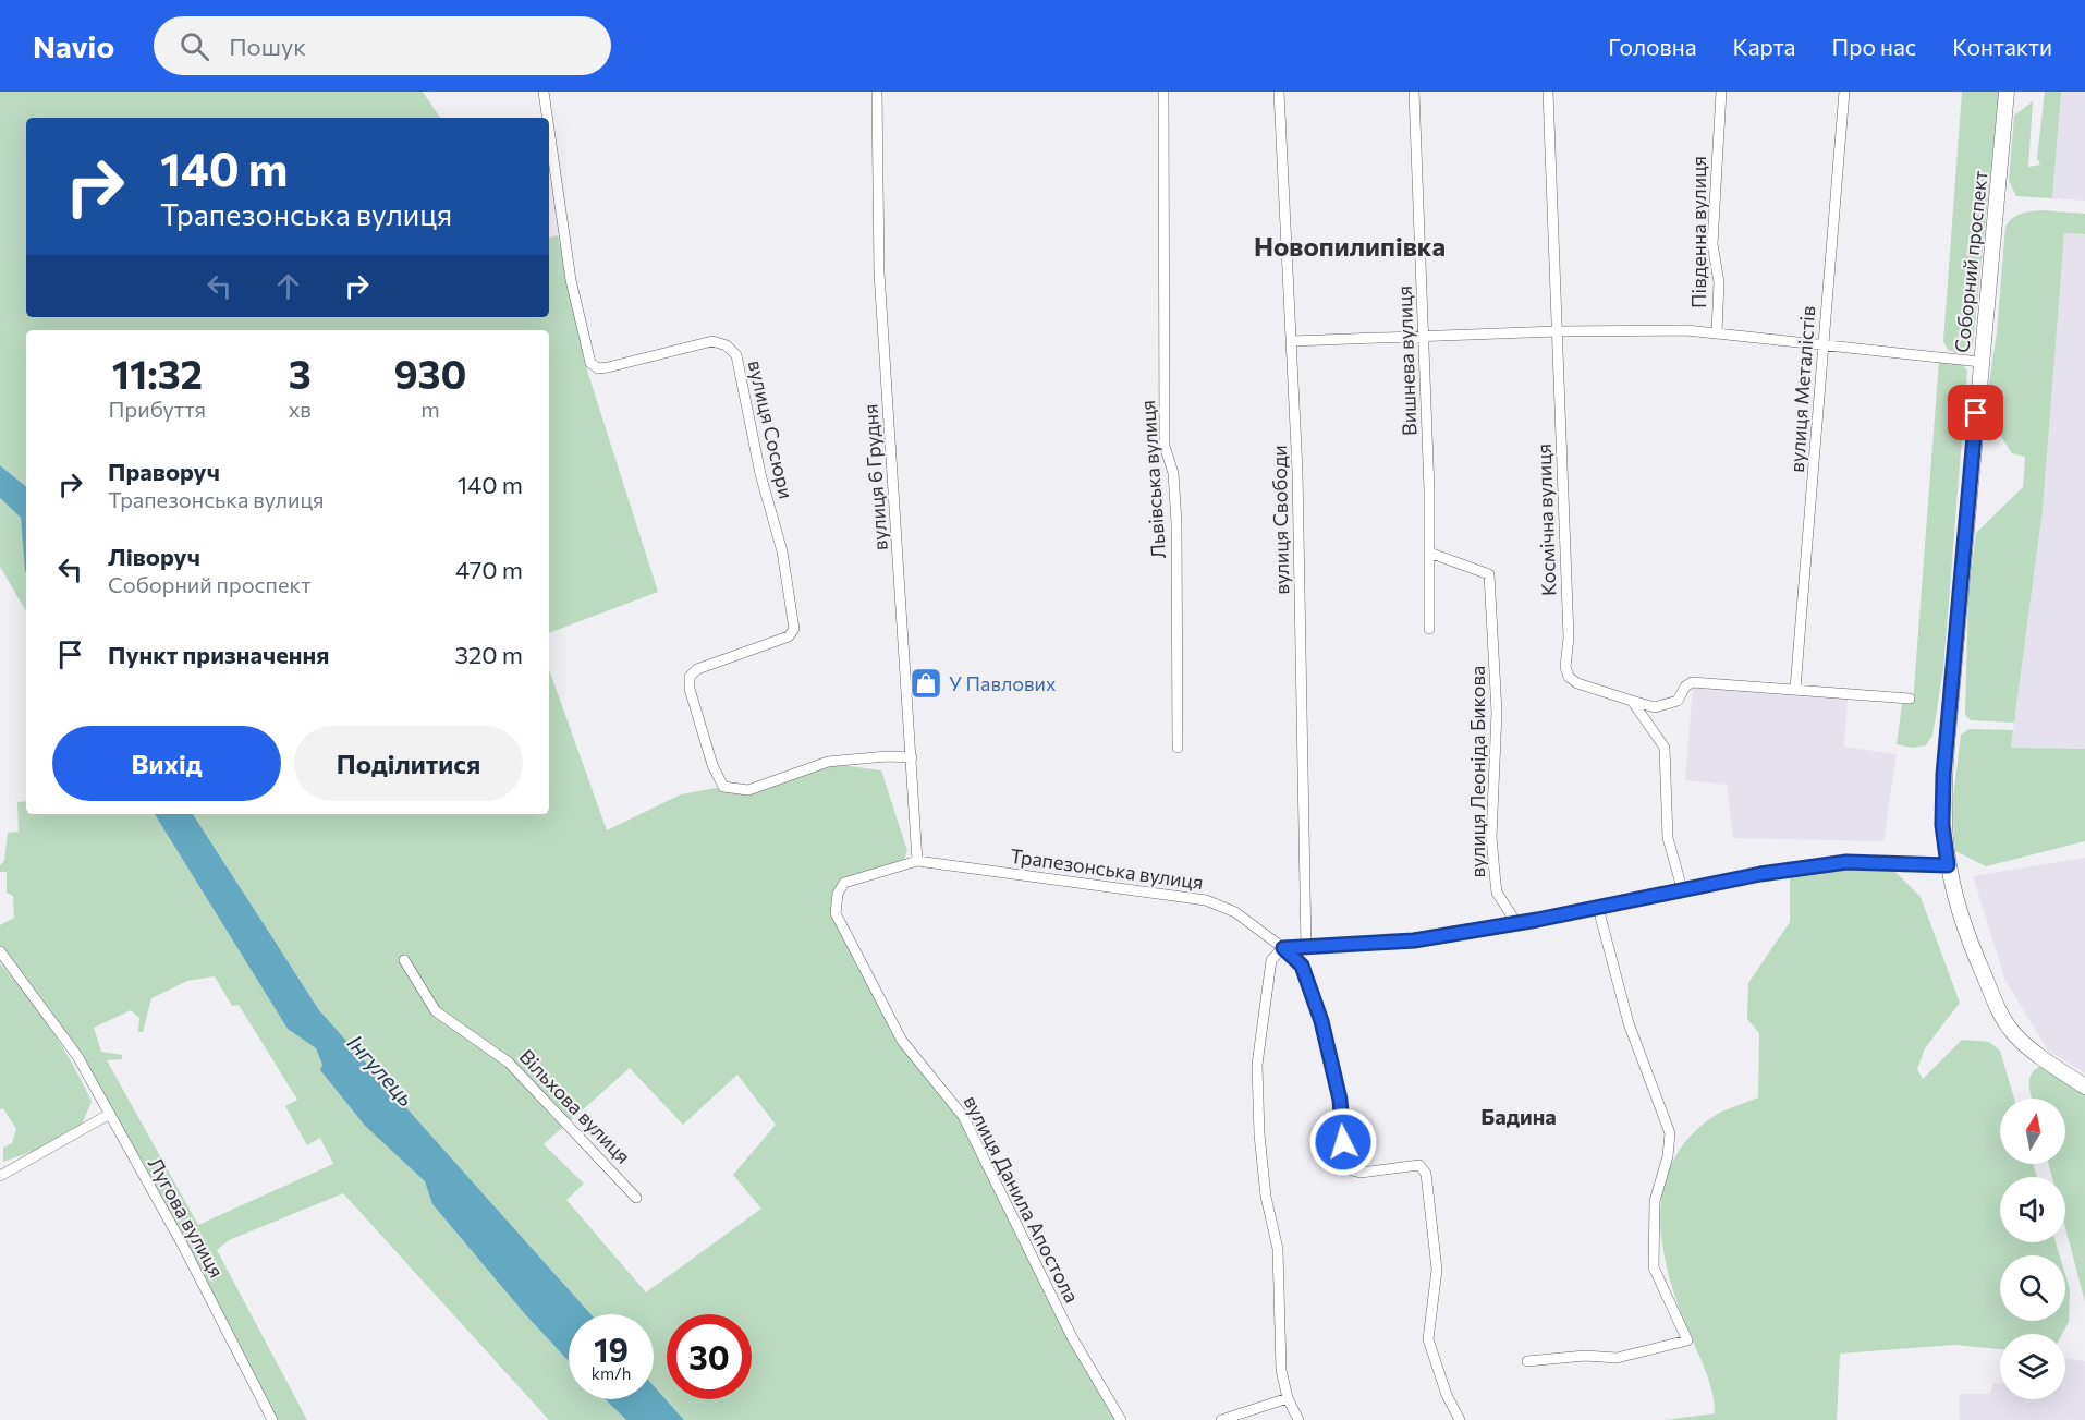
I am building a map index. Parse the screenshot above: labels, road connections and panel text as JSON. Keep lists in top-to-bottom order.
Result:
{
  "streets": {
    "main road": ["Соборний проспект"],
    "street": [
      "Південна вулиця",
      "Вишнева вулиця",
      "вулиця Металістів",
      "вулиця Сосюри",
      "вулиця 6 Грудня",
      "Львівська вулиця",
      "вулиця Свободи",
      "Космічна вулиця",
      "вулиця Леоніда Бикова",
      "Трапезонська вулиця",
      "Вільхова вулиця",
      "вулиця Данила Апостола",
      "Лугова вулиця"
    ]
  },
  "crossings": [
    ["Вишнева вулиця", "вулиця Леоніда Бикова"],
    ["вулиця Металістів", "Космічна вулиця"],
    ["вулиця Сосюри", "вулиця 6 Грудня"],
    ["вулиця 6 Грудня", "Трапезонська вулиця"],
    ["Трапезонська вулиця", "вулиця Данила Апостола"]
  ],
  "districts": ["Новопилипівка", "Бадина"],
  "water": ["Інгулець"],
  "places": {
    "shop": ["У Павлових"]
  },
  "north": "top",
  "page": {
    "header": "Navio",
    "search": "Пошук",
    "nav": [
      "Головна",
      "Карта",
      "Про нас",
      "Контакти"
    ],
    "turn": ["140 m", "Трапезонська вулиця"],
    "eta": [
      "11:32",
      "Прибуття",
      "3",
      "хв",
      "930",
      "m"
    ],
    "list": [
      {
        "name": "Праворуч",
        "note": "Трапезонська вулиця",
        "value": "140 m"
      },
      {
        "name": "Ліворуч",
        "note": "Соборний проспект",
        "value": "470 m"
      },
      {
        "name": "Пункт призначення",
        "value": "320 m"
      }
    ],
    "buttons": ["Вихід", "Поділитися"],
    "speed": "19 km/h",
    "limit": "30"
  }
}
